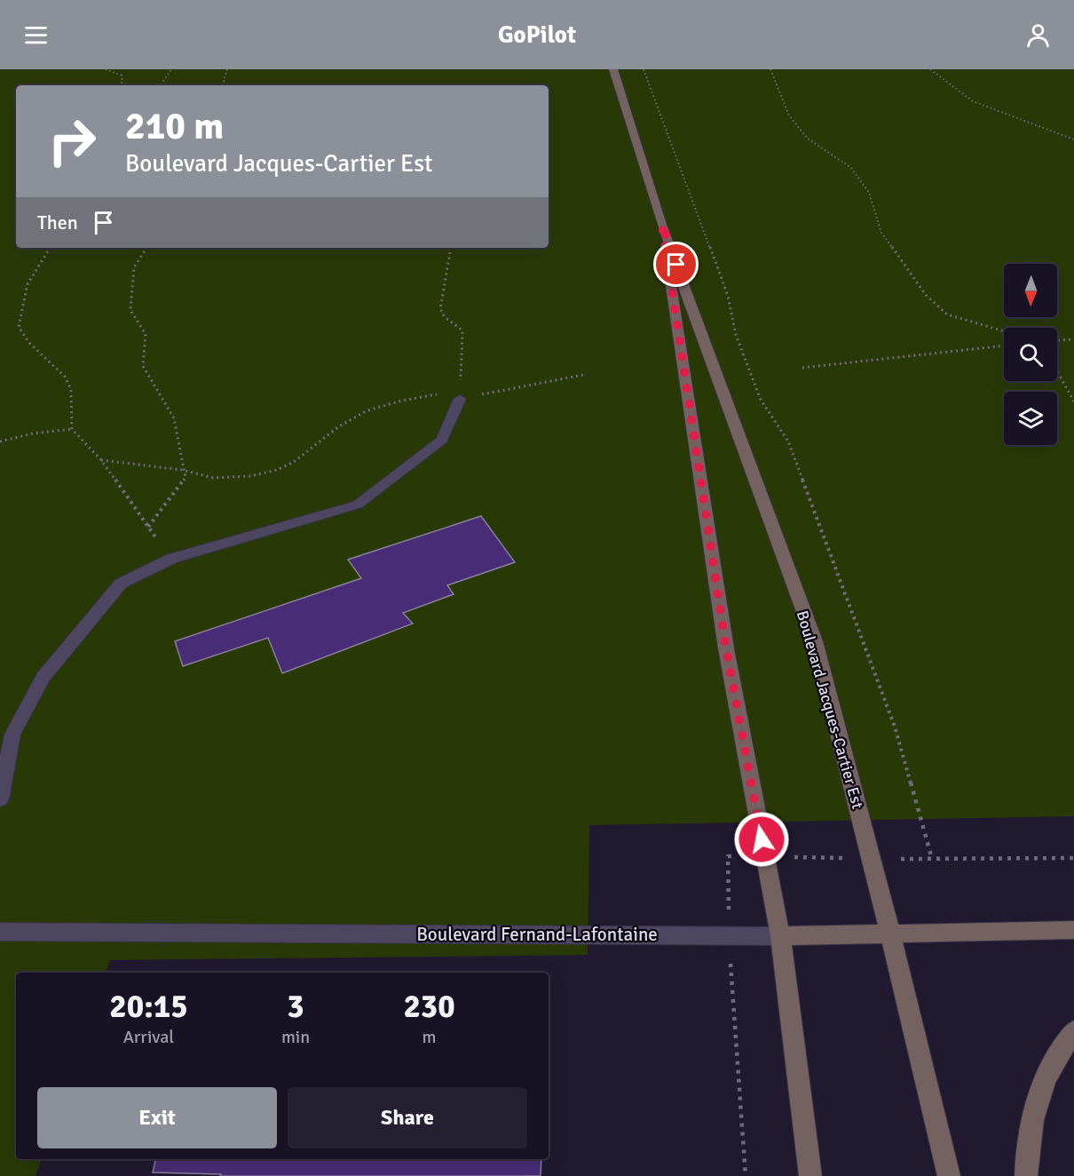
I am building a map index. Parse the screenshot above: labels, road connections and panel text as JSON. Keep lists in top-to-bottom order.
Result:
{
  "streets": {
    "main road": ["Boulevard Jacques-Cartier Est", "Boulevard Fernand-Lafontaine"]
  },
  "crossings": [
    ["Boulevard Jacques-Cartier Est", "Boulevard Fernand-Lafontaine"]
  ],
  "north": "bottom",
  "page": {
    "header": "GoPilot",
    "turn": ["210 m", "Boulevard Jacques-Cartier Est"],
    "then": "Then",
    "eta": [
      "20:15",
      "Arrival",
      "3",
      "min",
      "230",
      "m"
    ],
    "buttons": ["Exit", "Share"]
  }
}
